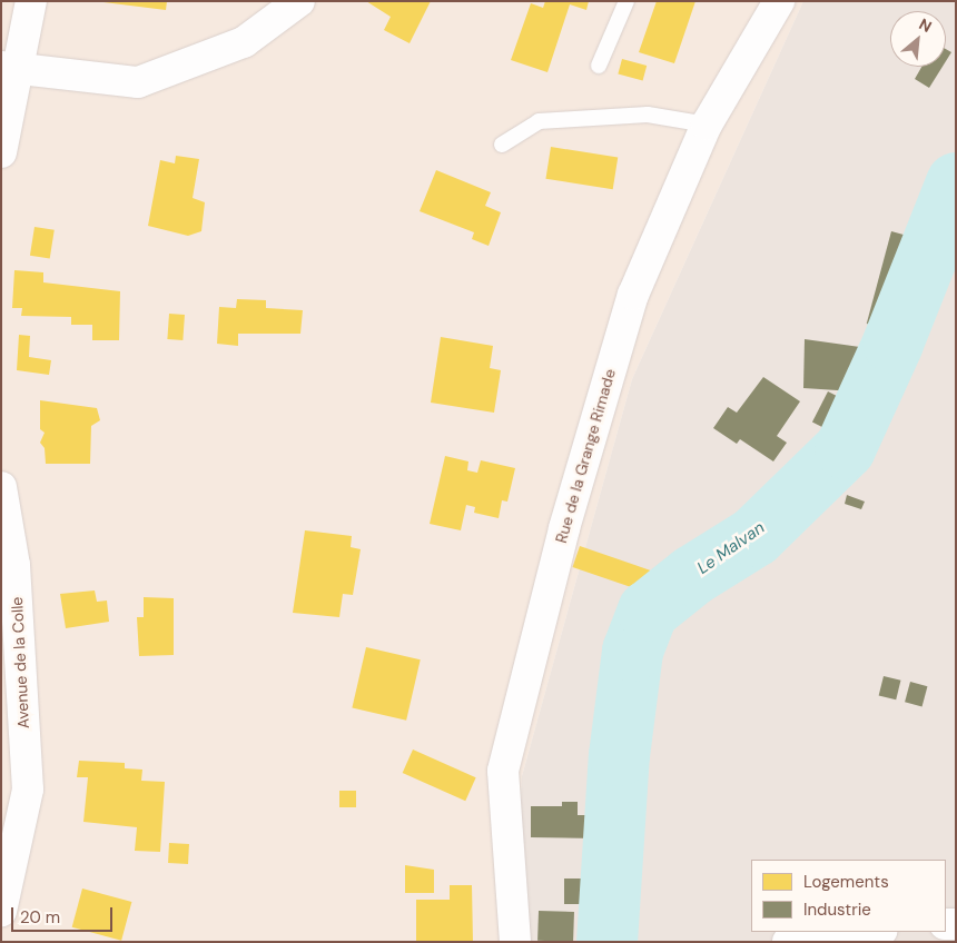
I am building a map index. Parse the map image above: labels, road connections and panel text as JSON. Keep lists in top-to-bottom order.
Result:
{
  "streets": {
    "street": ["Rue de la Grange Rimade", "Avenue de la Colle"]
  },
  "water": ["Le Malvan"],
  "legend": ["Logements", "Industrie"],
  "scale_bar": "20 m",
  "north": "top right"
}
